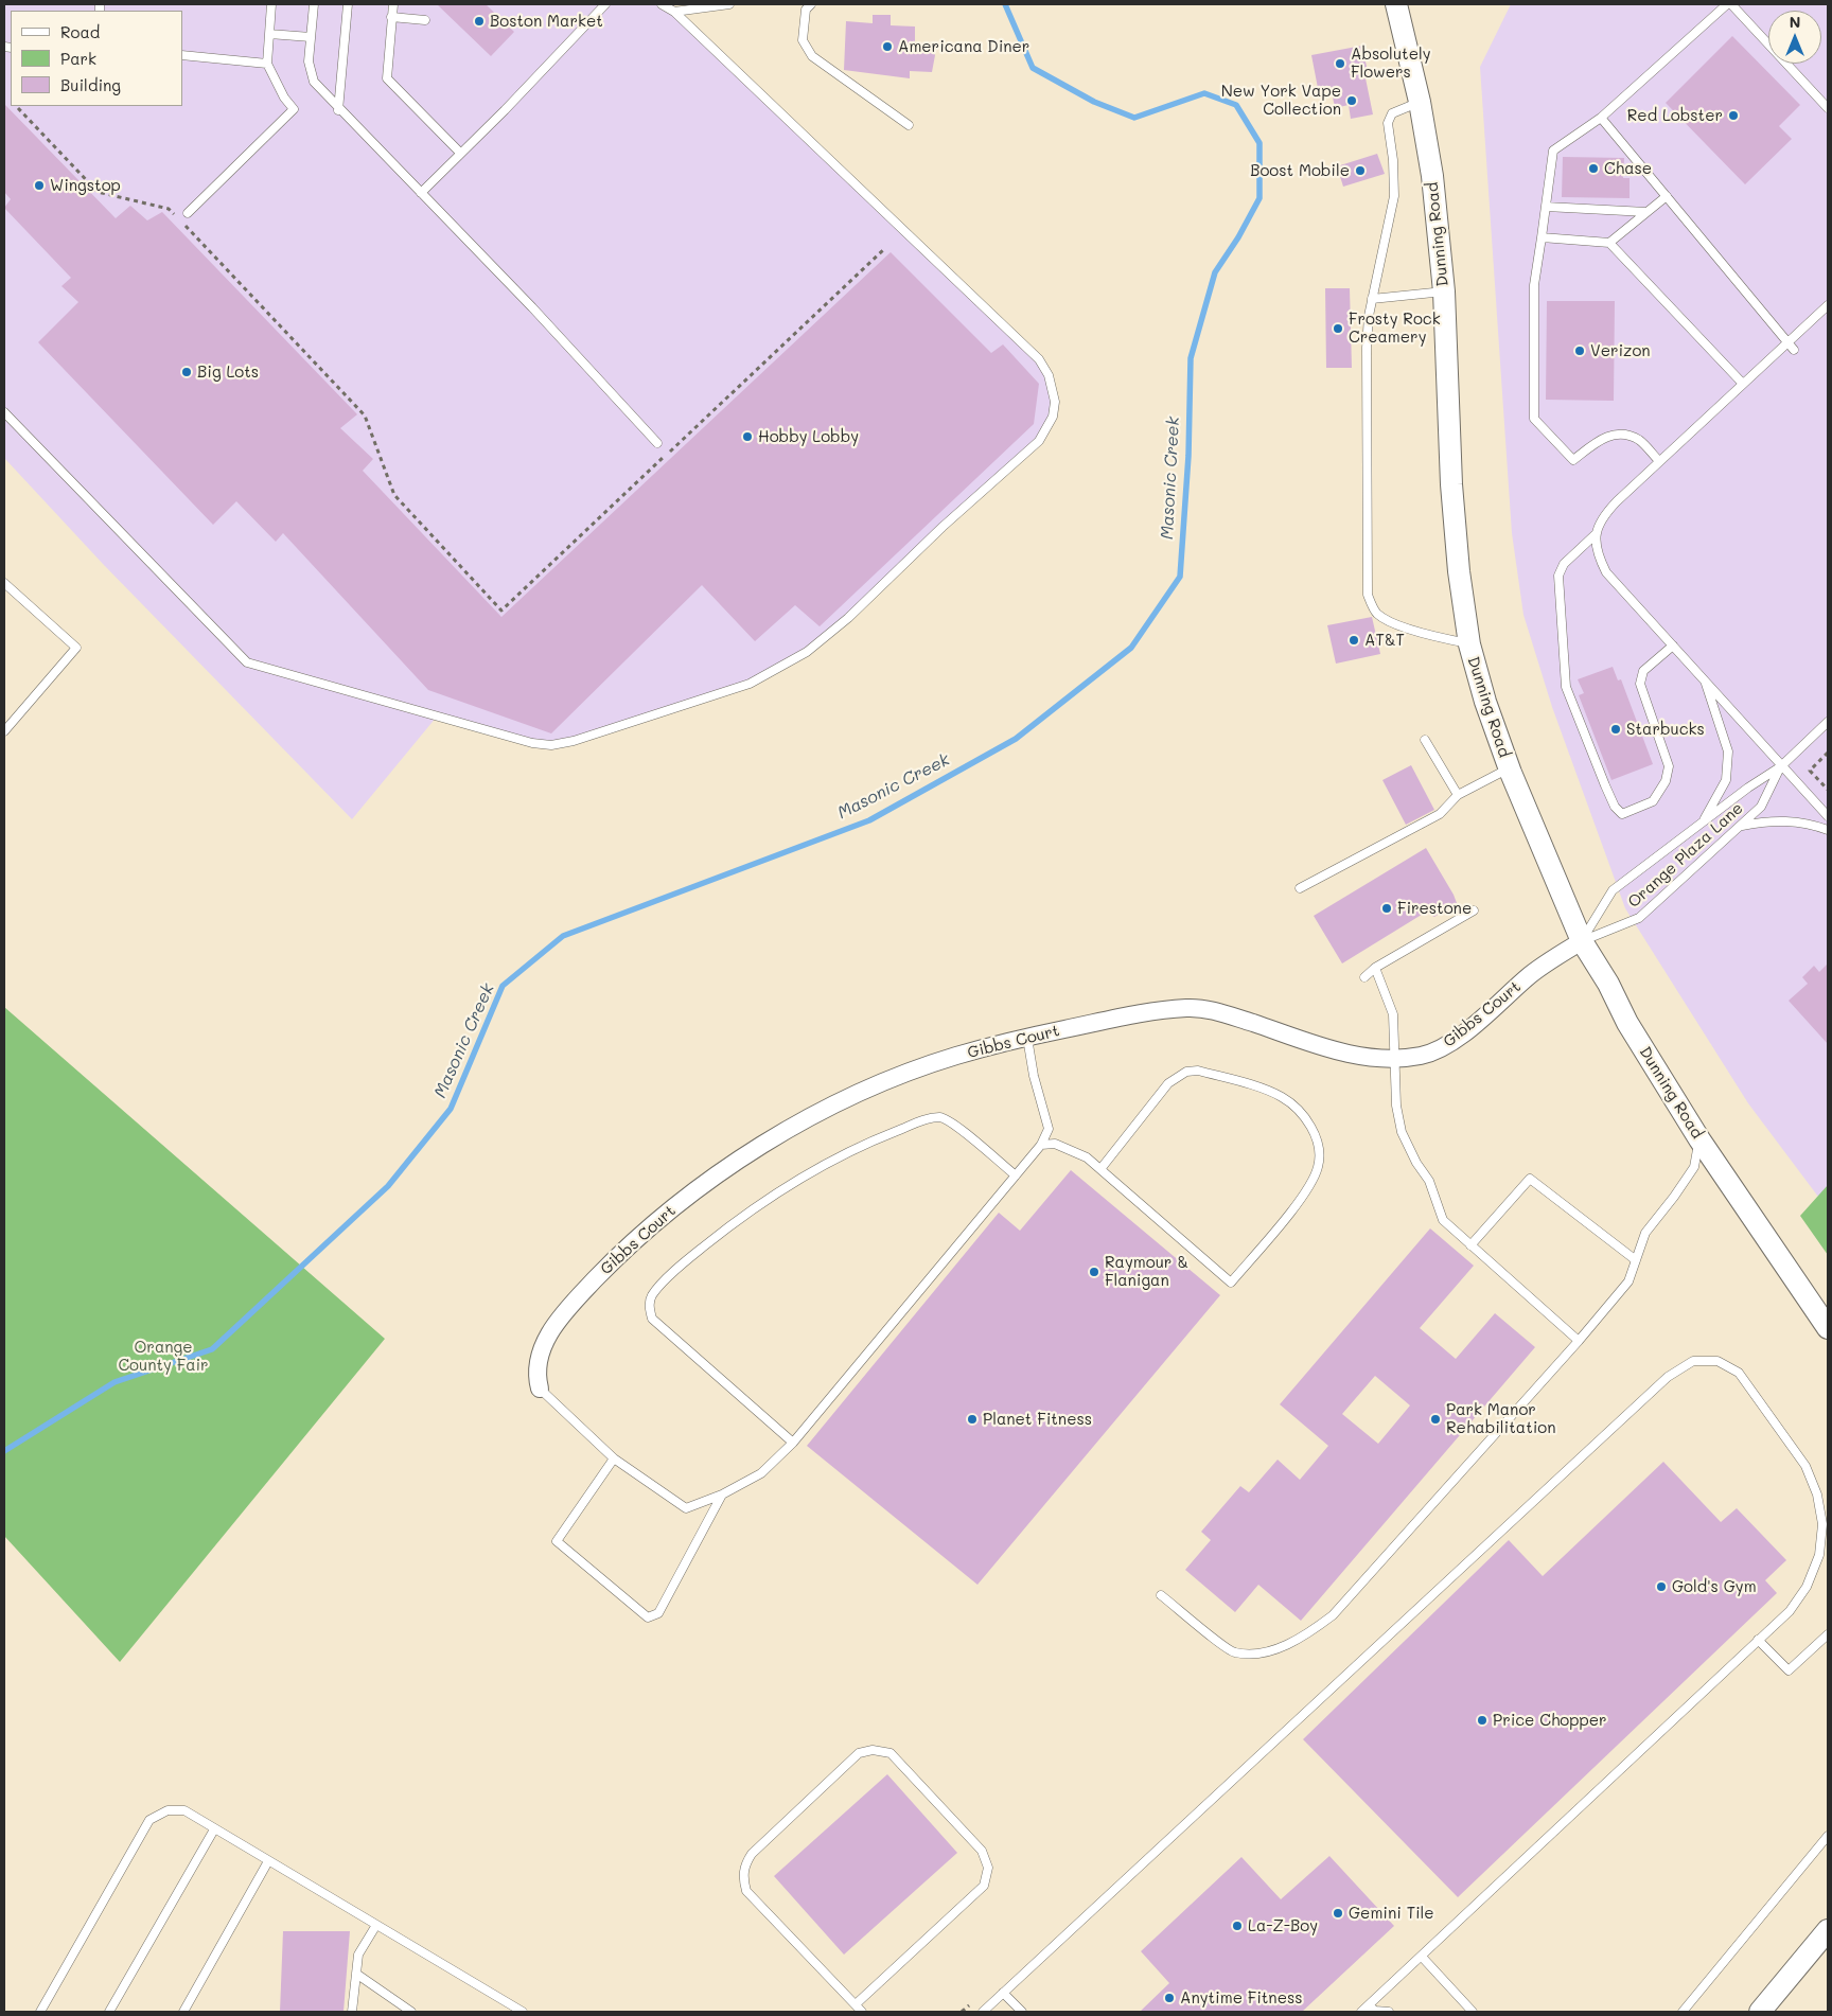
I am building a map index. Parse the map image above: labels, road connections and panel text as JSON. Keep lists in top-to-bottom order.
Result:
{
  "streets": {
    "street": ["Dunning Road", "Gibbs Court"],
    "lane": ["Orange Plaza Lane"]
  },
  "crossings": [
    ["Dunning Road", "Orange Plaza Lane"],
    ["Dunning Road", "Gibbs Court"],
    ["Orange Plaza Lane", "Gibbs Court"]
  ],
  "water": ["Masonic Creek"],
  "parks": ["Orange County Fair"],
  "places": [
    "Boston Market",
    "Americana Diner",
    "Absolutely Flowers",
    "New York Vape Collection",
    "Red Lobster",
    "Chase",
    "Boost Mobile",
    "Wingstop",
    "Frosty Rock Creamery",
    "Verizon",
    "Big Lots",
    "Hobby Lobby",
    "AT&T",
    "Starbucks",
    "Firestone",
    "Raymour & Flanigan",
    "Planet Fitness",
    "Park Manor Rehabilitation",
    "Gold's Gym",
    "Price Chopper",
    "Gemini Tile",
    "La-Z-Boy",
    "Anytime Fitness"
  ],
  "legend": ["Road", "Park", "Building"],
  "north": "top"
}
